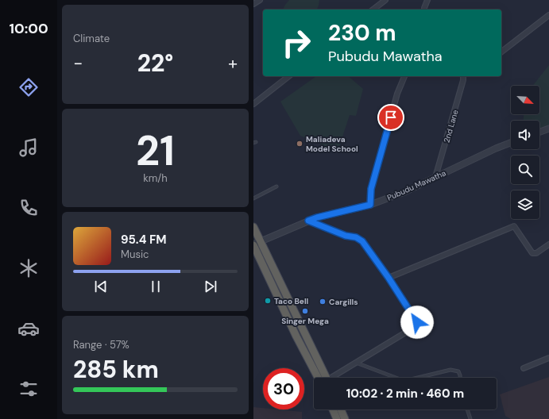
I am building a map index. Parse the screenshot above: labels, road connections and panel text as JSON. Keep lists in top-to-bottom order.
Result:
{
  "streets": {
    "street": ["2nd Lane", "Pubudu Mawatha"]
  },
  "crossings": [
    ["2nd Lane", "Pubudu Mawatha"]
  ],
  "places": [
    "Maliadeva Model School",
    "Taco Bell",
    "Cargills",
    "Singer Mega"
  ],
  "north": "bottom right",
  "page": {
    "tabs": "10:00",
    "tile": [
      "Climate",
      ["21", "km/h"],
      ["Range · 57%", "285 km"]
    ],
    "turn": ["230 m", "Pubudu Mawatha"],
    "heat": ["−", "22°", "+"],
    "song": ["95.4 FM", "Music"],
    "limit": "30",
    "trip": "10:02 · 2 min · 460 m"
  }
}
